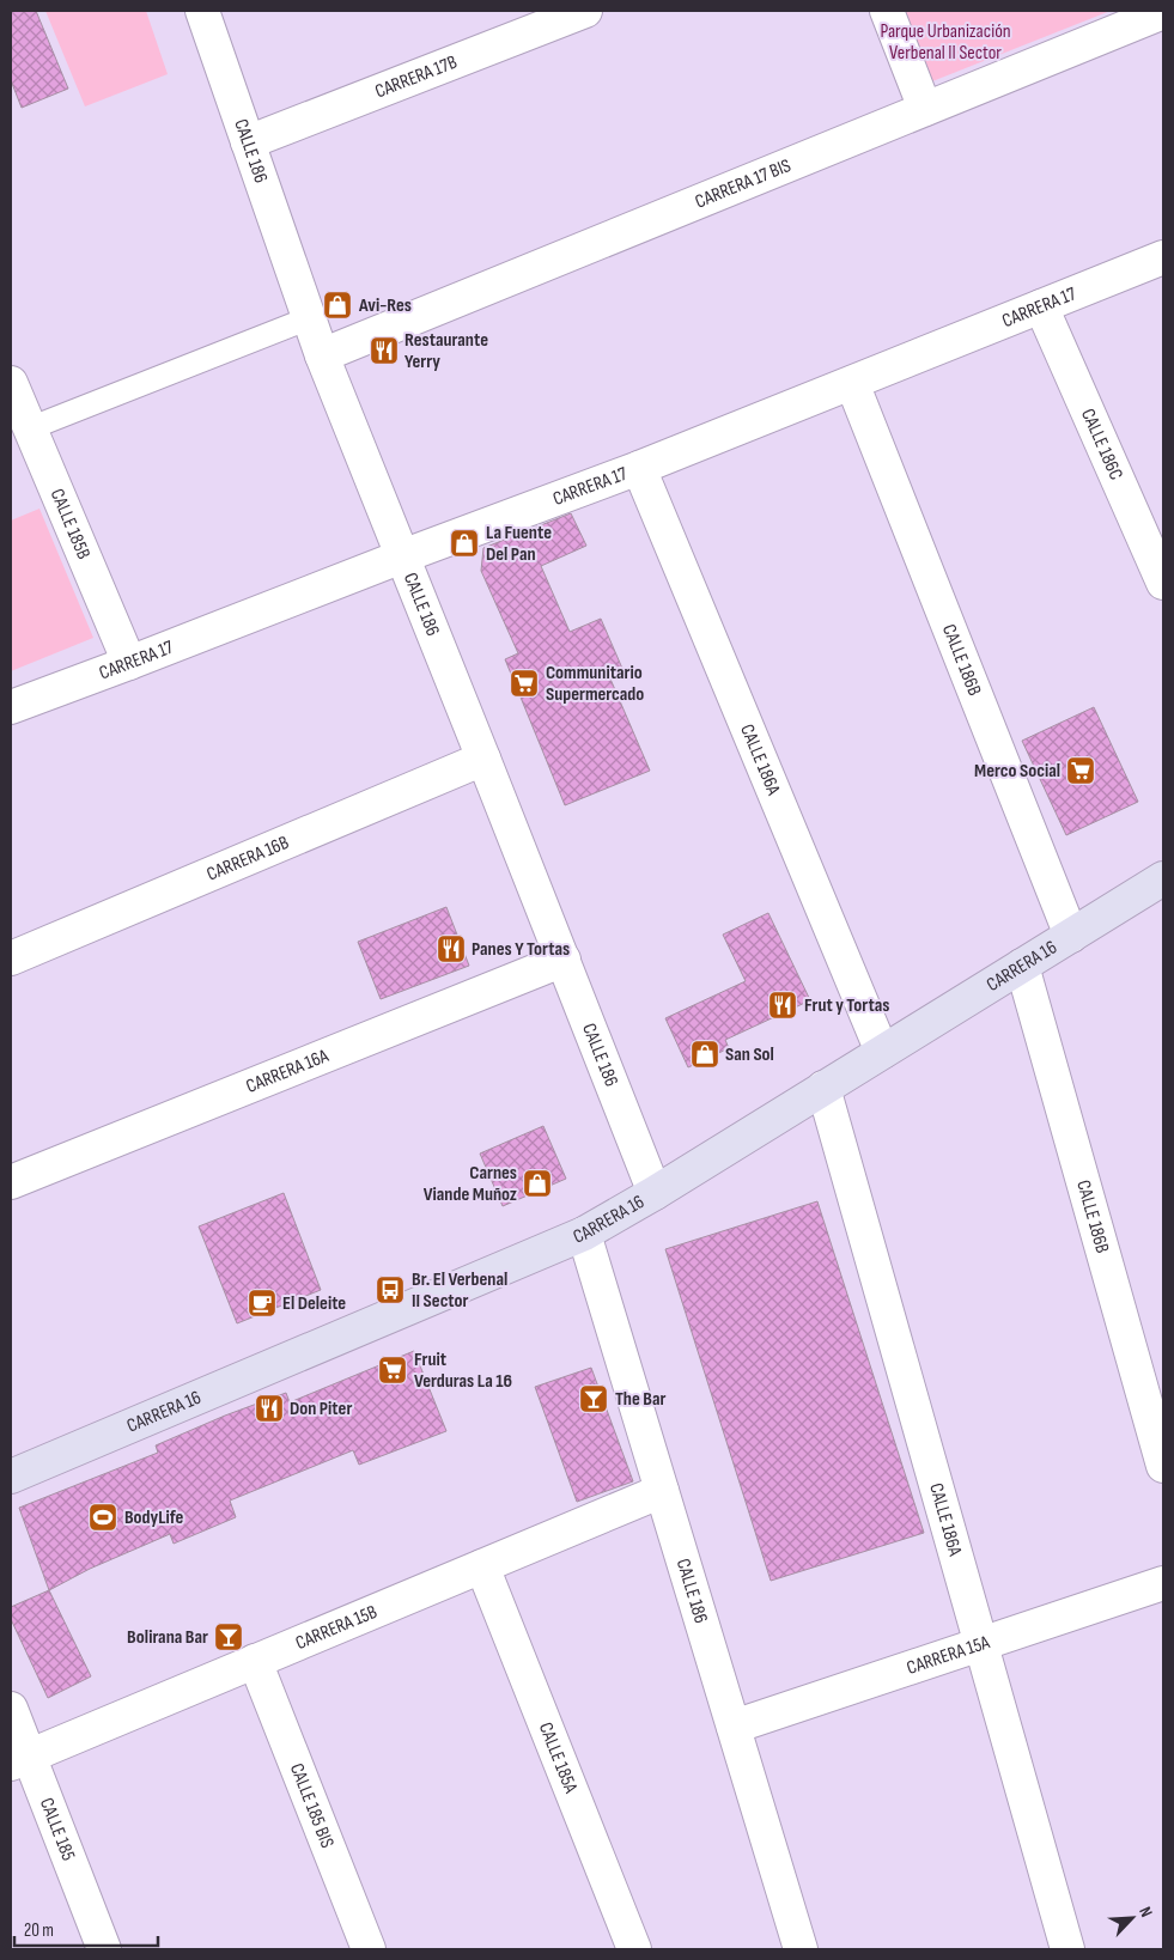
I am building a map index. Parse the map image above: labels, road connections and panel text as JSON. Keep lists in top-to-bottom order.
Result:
{
  "streets": {
    "street": [
      "CARRERA 17B",
      "CALLE 186",
      "CARRERA 17 BIS",
      "CARRERA 17",
      "CALLE 186C",
      "CALLE 185B",
      "CALLE 186B",
      "CALLE 186A",
      "CARRERA 16B",
      "CARRERA 16",
      "CARRERA 16A",
      "CARRERA 15B",
      "CARRERA 15A",
      "CALLE 185A",
      "CALLE 185 BIS",
      "CALLE 185"
    ]
  },
  "crossings": [
    ["CARRERA 17B", "CALLE 186"],
    ["CALLE 186", "CARRERA 17 BIS"],
    ["CALLE 186", "CARRERA 17"],
    ["CALLE 186", "CARRERA 16B"],
    ["CALLE 186", "CARRERA 16"],
    ["CALLE 186", "CARRERA 16A"],
    ["CALLE 186", "CARRERA 15B"],
    ["CALLE 186", "CARRERA 15A"],
    ["CARRERA 17", "CALLE 186C"],
    ["CARRERA 17", "CALLE 185B"],
    ["CARRERA 17", "CALLE 186B"],
    ["CARRERA 17", "CALLE 186A"],
    ["CALLE 186B", "CARRERA 16"],
    ["CALLE 186A", "CARRERA 16"],
    ["CALLE 186A", "CARRERA 15A"],
    ["CARRERA 15B", "CALLE 185A"],
    ["CARRERA 15B", "CALLE 185 BIS"],
    ["CARRERA 15B", "CALLE 185"]
  ],
  "parks": ["Parque Urbanización Verbenal II Sector"],
  "places": {
    "shop": [
      "Avi-Res",
      "La Fuente Del Pan",
      "San Sol",
      "Carnes Viande Muñoz"
    ],
    "restaurant": [
      "Restaurante Yerry",
      "Panes Y Tortas",
      "Frut y Tortas",
      "Don Piter"
    ],
    "supermarket": ["Communitario Supermercado", "Merco Social", "Fruit Verduras La 16"],
    "bus stop": ["Br. El Verbenal II Sector"],
    "cafe": ["El Deleite"],
    "bar": ["The Bar", "Bolirana Bar"],
    "sports": ["BodyLife"]
  },
  "scale_bar": "20 m",
  "north": "top right"
}
